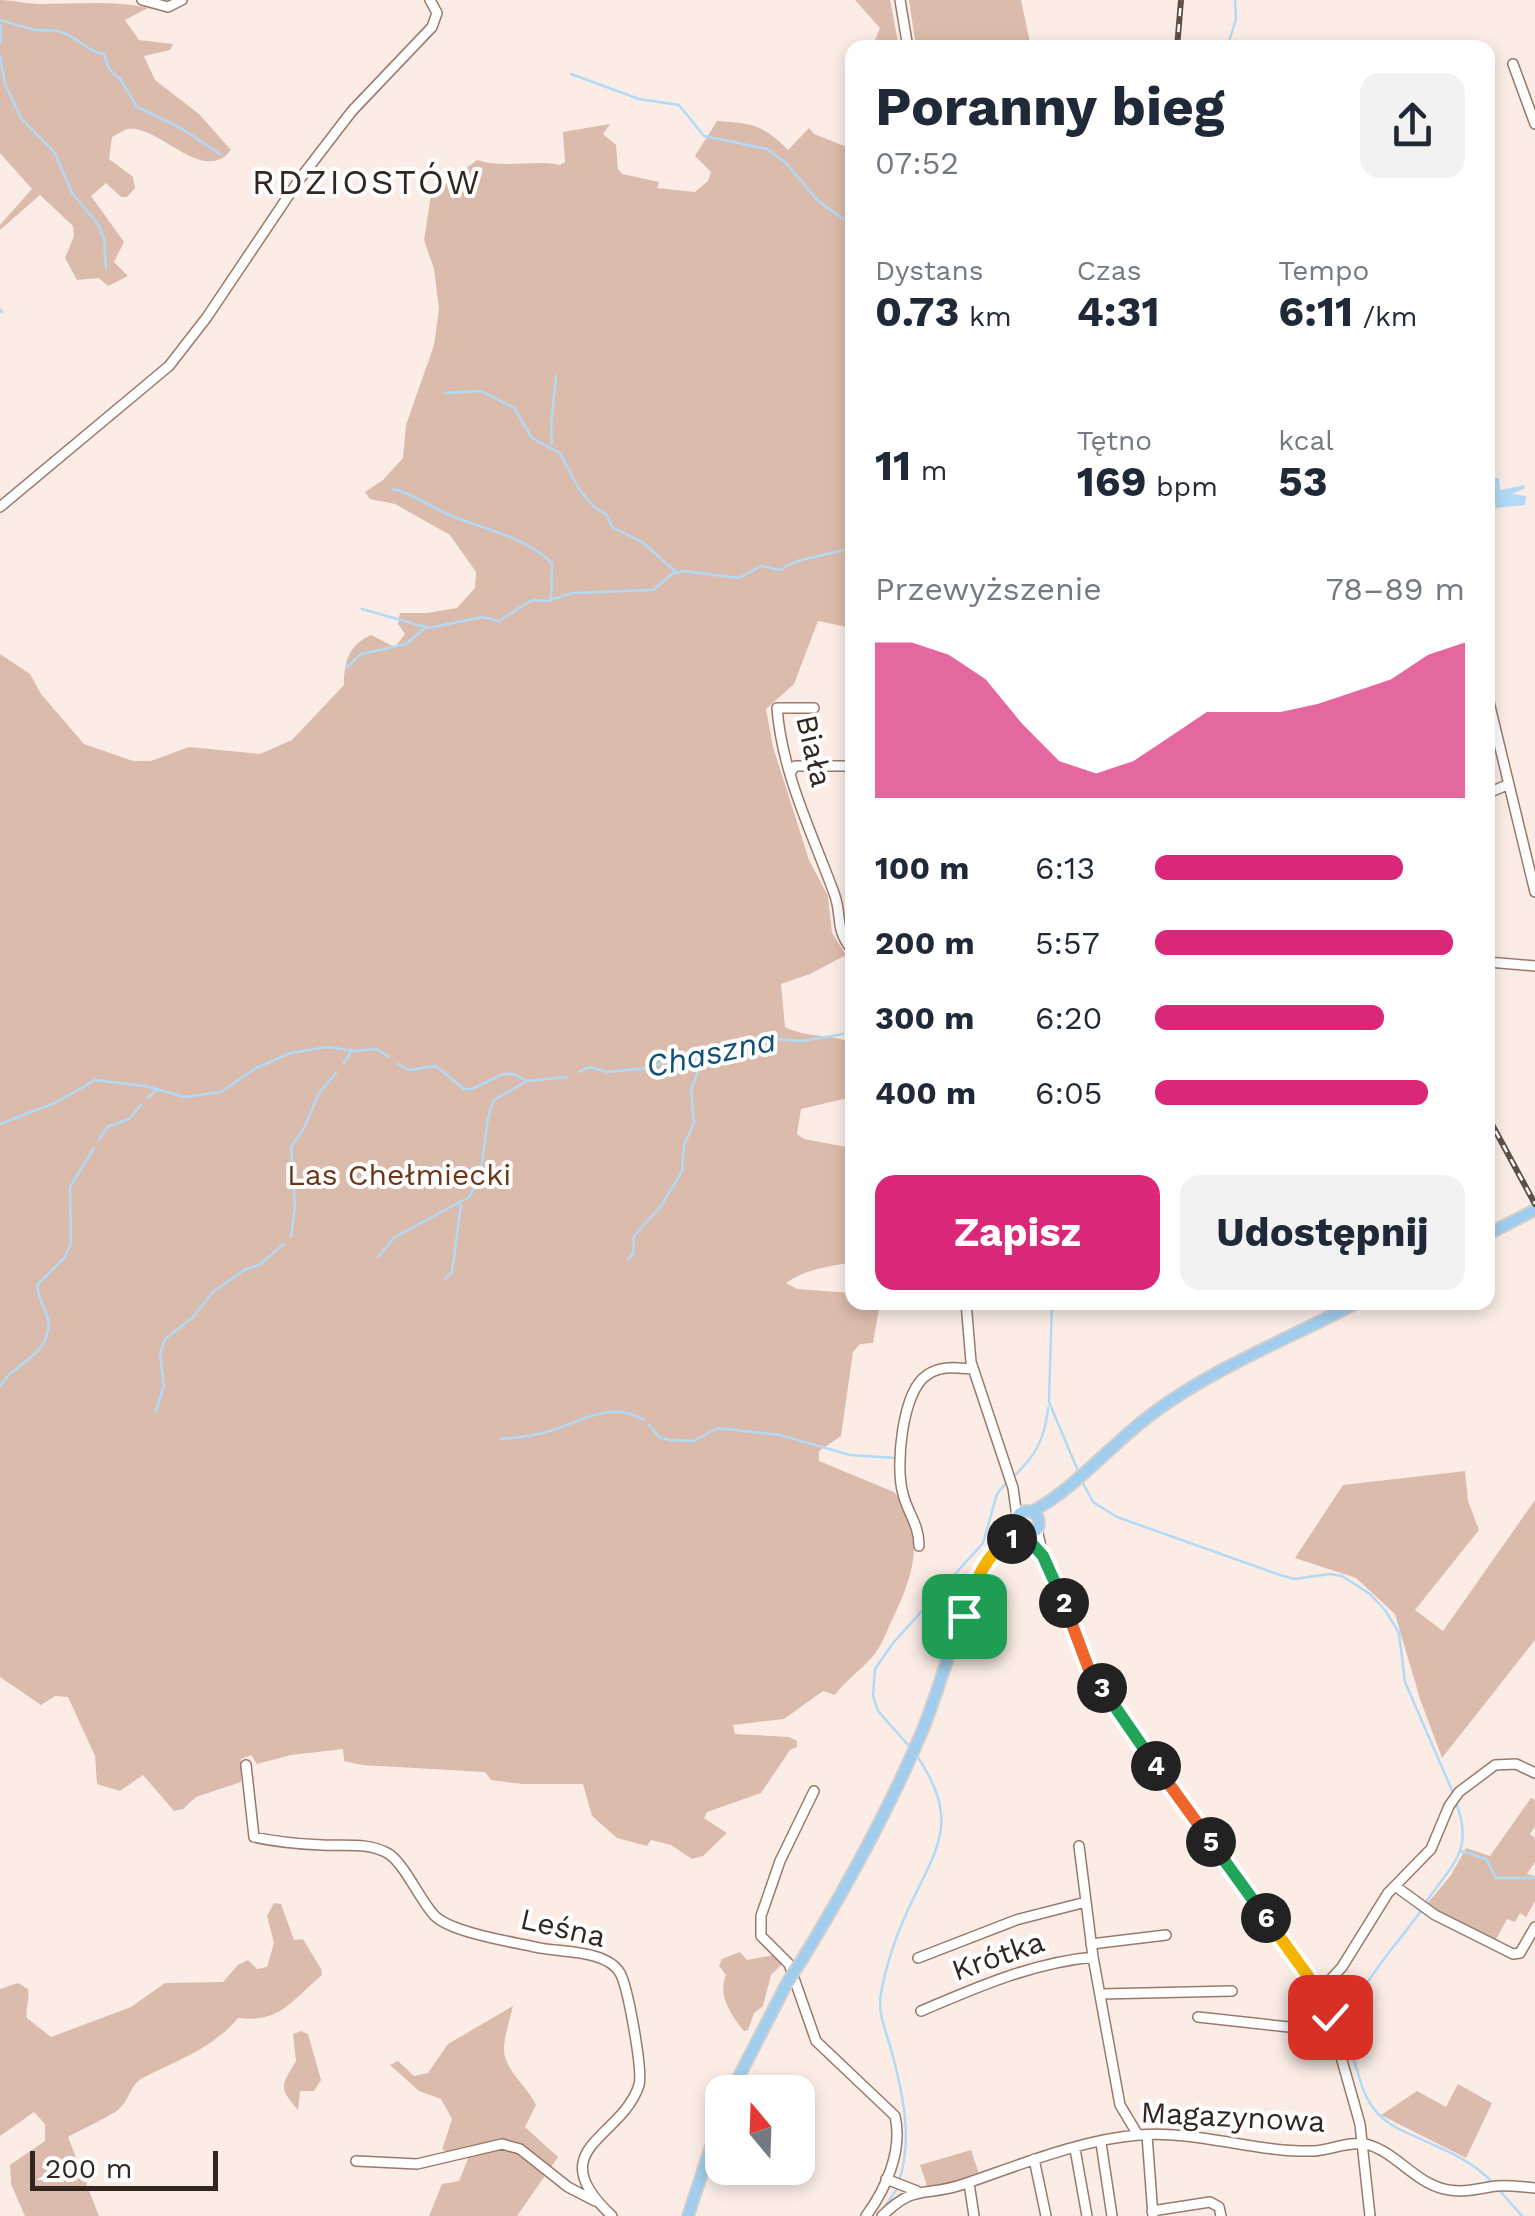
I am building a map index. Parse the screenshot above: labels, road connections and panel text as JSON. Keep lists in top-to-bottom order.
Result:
{
  "streets": {
    "street": [
      "Biała",
      "Leśna",
      "Krótka",
      "Magazynowa"
    ]
  },
  "crossings": [
    ["Krótka", "Magazynowa"]
  ],
  "districts": ["RDZIOSTÓW"],
  "water": ["Chaszna"],
  "parks": ["Las Chełmiecki"],
  "scale_bar": "200 m",
  "north": "top",
  "page": {
    "heading": ["Poranny bieg", "07:52"],
    "stats": [
      ["Dystans", "0.73 km"],
      ["Czas", "4:31"],
      ["Tempo", "6:11 /km"],
      ["11 m"],
      ["Tętno", "169 bpm"],
      ["kcal", "53"]
    ],
    "chart": ["Przewyższenie", "78–89 m"],
    "list": [
      {
        "name": "100 m",
        "note": "6:13"
      },
      {
        "name": "200 m",
        "note": "5:57"
      },
      {
        "name": "300 m",
        "note": "6:20"
      },
      {
        "name": "400 m",
        "note": "6:05"
      }
    ],
    "buttons": ["Zapisz", "Udostępnij"],
    "pins": [
      "1",
      "2",
      "3",
      "4",
      "5",
      "6"
    ],
    "scale": "200 m"
  }
}
